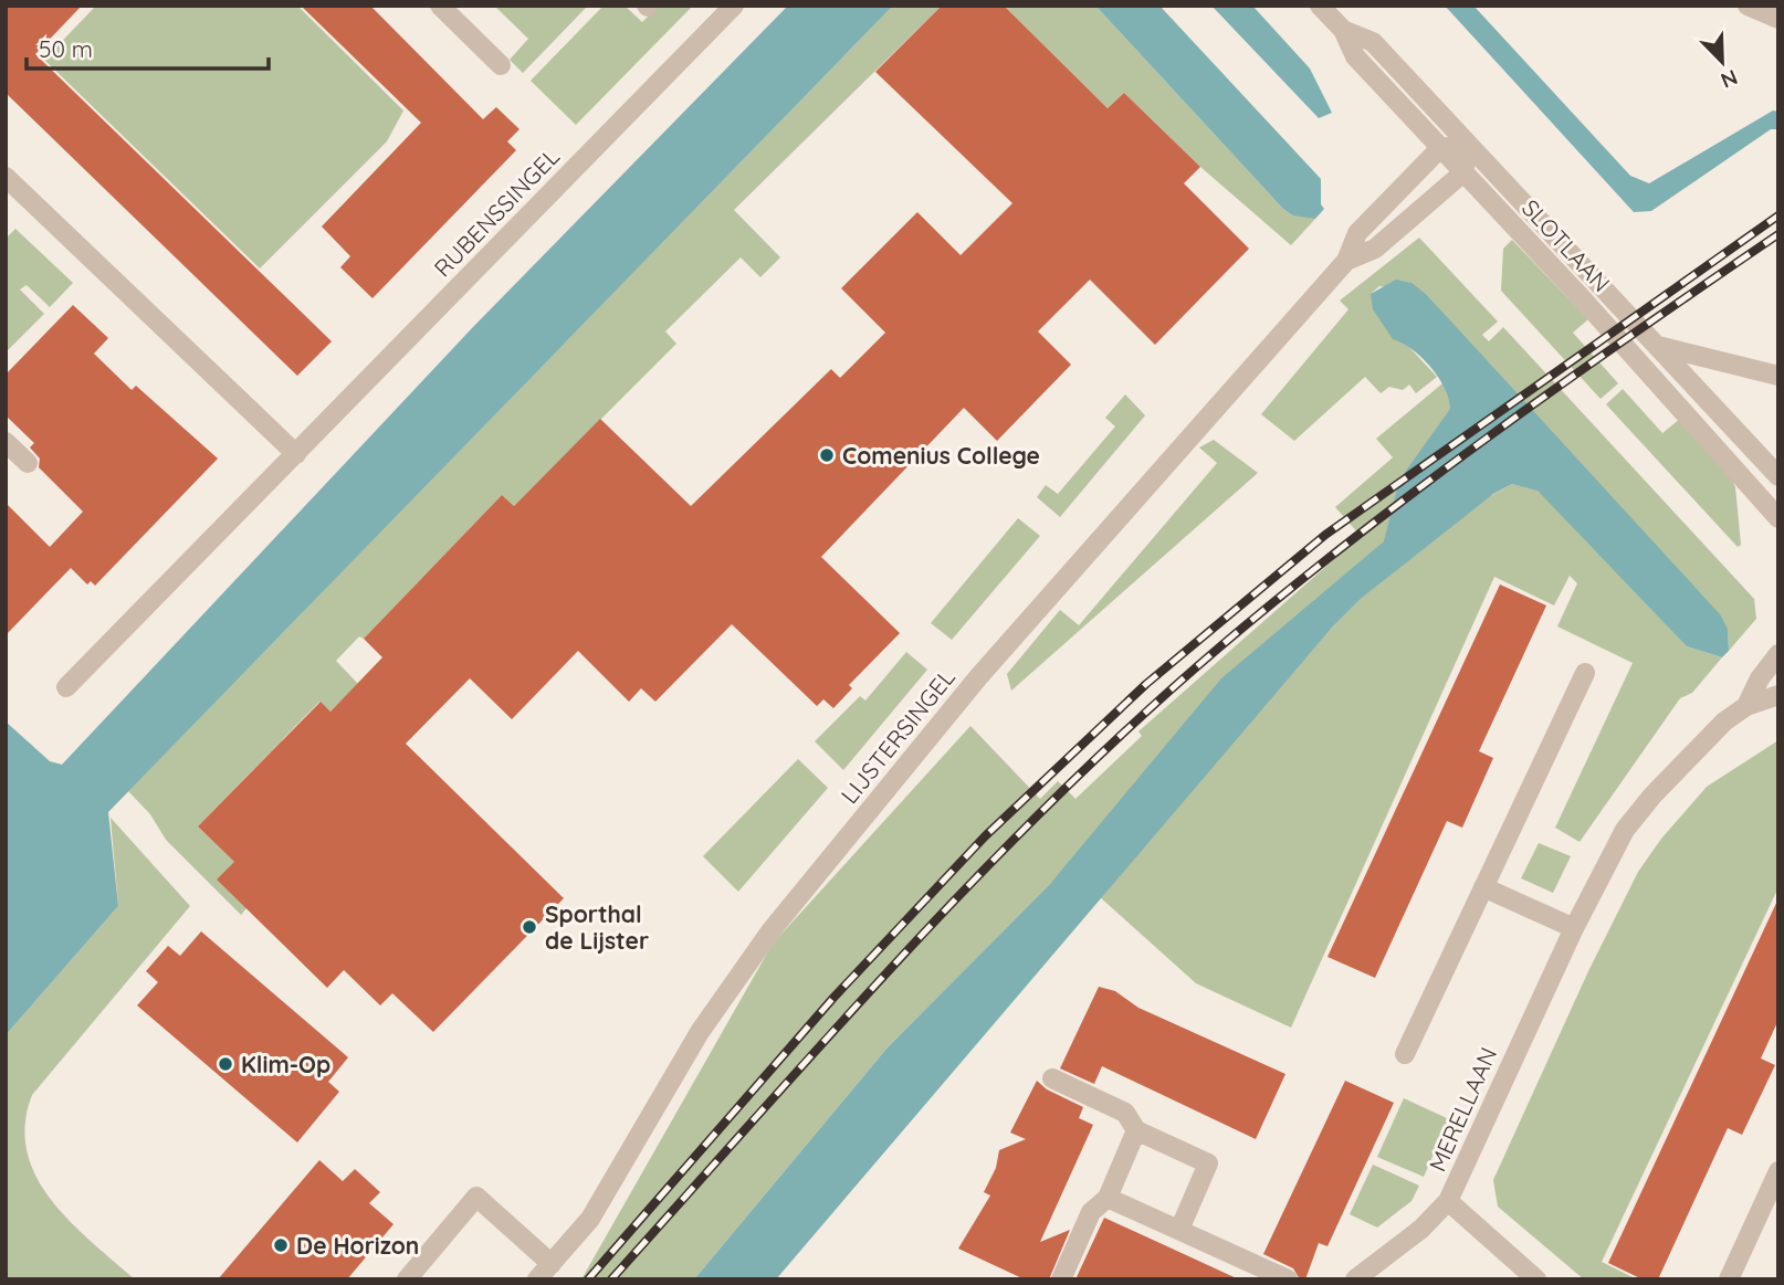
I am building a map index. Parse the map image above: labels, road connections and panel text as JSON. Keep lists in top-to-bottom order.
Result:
{
  "streets": {
    "street": [
      "RUBENSSINGEL",
      "SLOTLAAN",
      "LIJSTERSINGEL",
      "MERELLAAN"
    ]
  },
  "crossings": [
    ["SLOTLAAN", "LIJSTERSINGEL"]
  ],
  "places": [
    "Comenius College",
    "Sporthal de Lijster",
    "Klim-Op",
    "De Horizon"
  ],
  "scale_bar": "50 m",
  "north": "bottom right"
}
